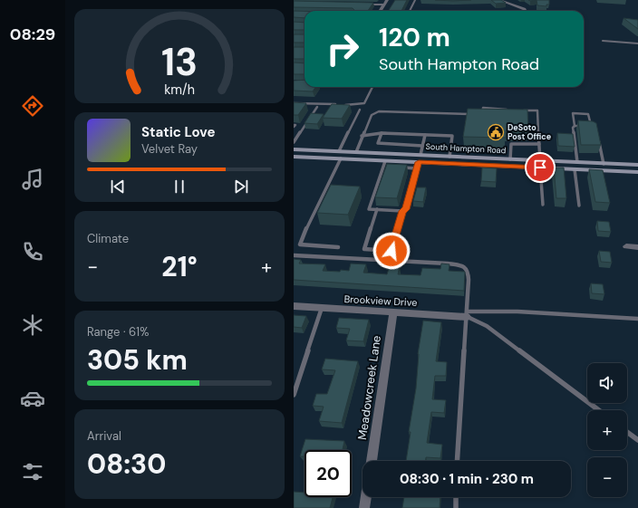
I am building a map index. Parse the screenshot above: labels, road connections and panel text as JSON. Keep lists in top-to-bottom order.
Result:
{
  "streets": {
    "main road": ["South Hampton Road"],
    "street": ["Brookview Drive", "Meadowcreek Lane"]
  },
  "crossings": [
    ["Brookview Drive", "Meadowcreek Lane"]
  ],
  "places": {
    "public building": ["DeSoto Post Office"]
  },
  "page": {
    "tabs": "08:29",
    "turn": ["120 m", "South Hampton Road"],
    "song": ["Static Love", "Velvet Ray"],
    "tile": [
      "Climate",
      ["Range · 61%", "305 km"],
      ["Arrival", "08:30"]
    ],
    "heat": ["−", "21°", "+"],
    "map_buttons": ["+", "−"],
    "limit": "20",
    "trip": "08:30 · 1 min · 230 m",
    "gauge": ["13", "km/h"]
  }
}
